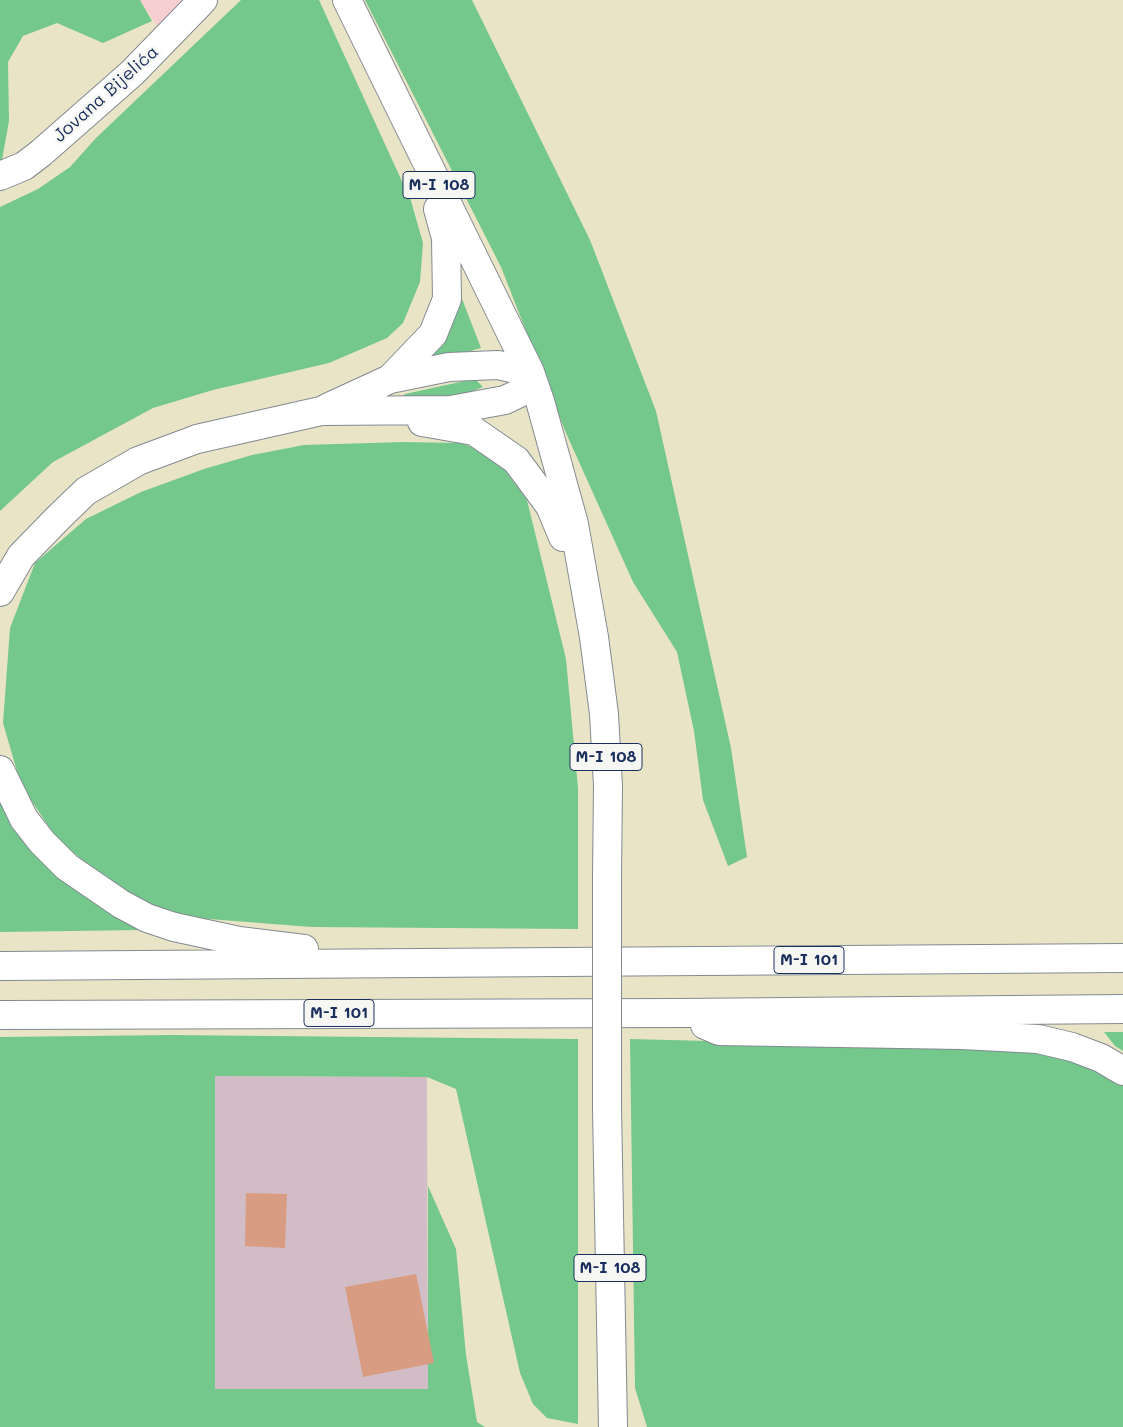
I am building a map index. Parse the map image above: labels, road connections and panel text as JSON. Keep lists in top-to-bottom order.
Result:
{
  "streets": {
    "main road": ["Jovana Bijelića", "M-I 108", "M-I 101"]
  }
}
